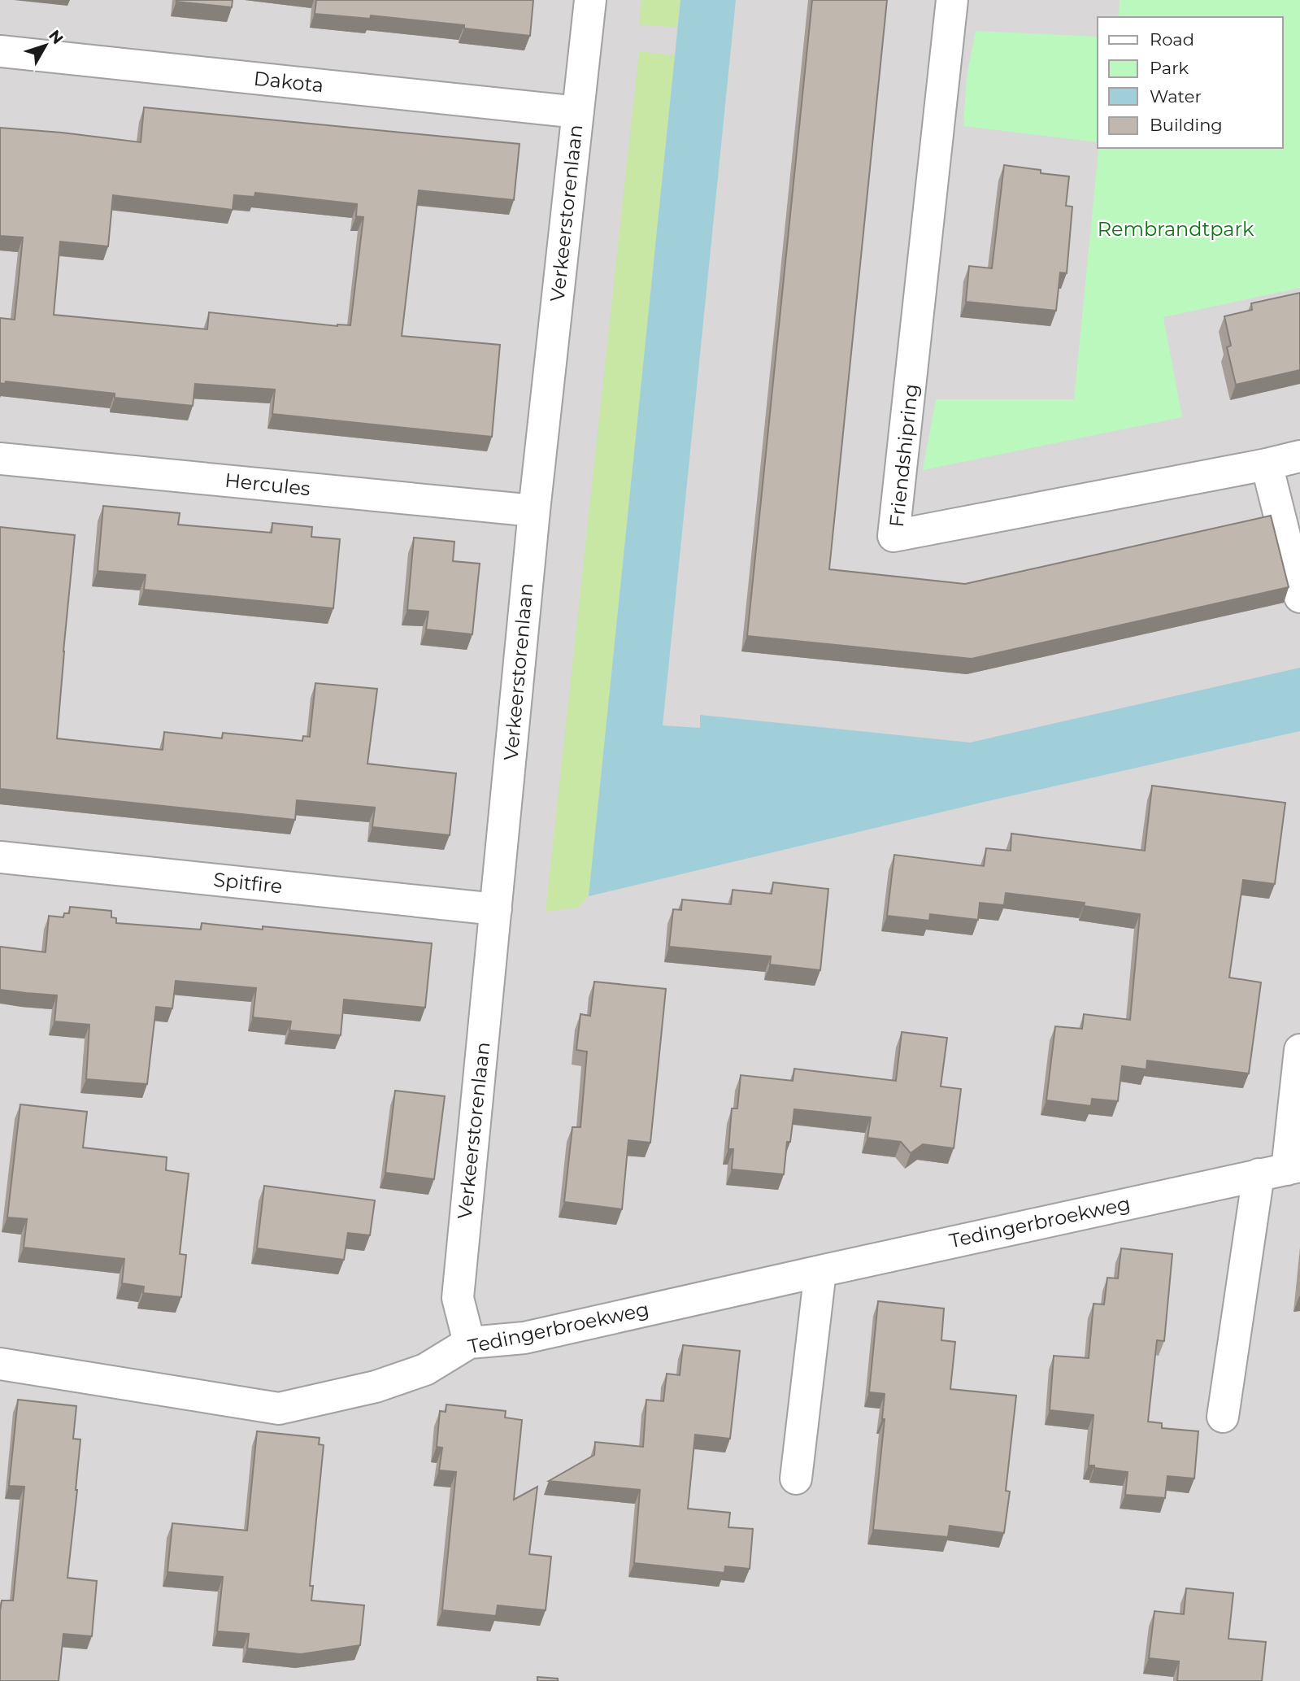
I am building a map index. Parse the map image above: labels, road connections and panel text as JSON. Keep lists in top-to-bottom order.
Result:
{
  "streets": {
    "street": [
      "Dakota",
      "Verkeerstorenlaan",
      "Friendshipring",
      "Hercules",
      "Spitfire",
      "Tedingerbroekweg"
    ]
  },
  "crossings": [
    ["Dakota", "Verkeerstorenlaan"],
    ["Verkeerstorenlaan", "Hercules"],
    ["Verkeerstorenlaan", "Spitfire"],
    ["Verkeerstorenlaan", "Tedingerbroekweg"]
  ],
  "parks": ["Rembrandtpark"],
  "legend": [
    "Road",
    "Park",
    "Water",
    "Building"
  ],
  "north": "top right"
}
